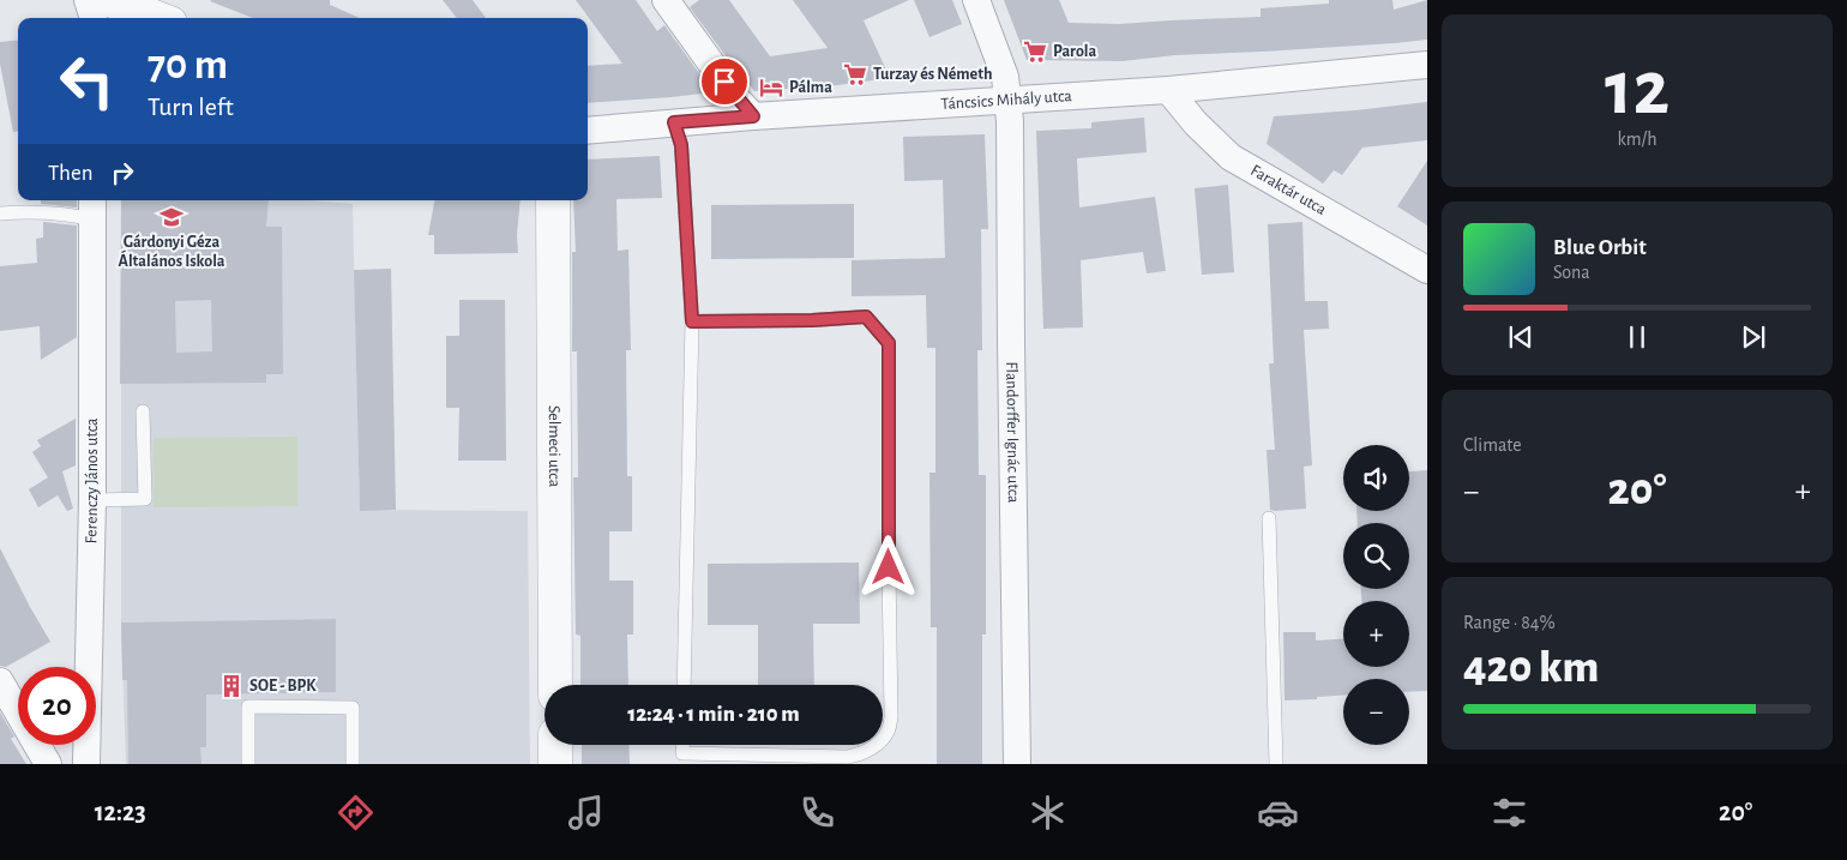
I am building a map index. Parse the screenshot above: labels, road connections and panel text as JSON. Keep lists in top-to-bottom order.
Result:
{
  "streets": {
    "street": [
      "Táncsics Mihály utca",
      "Faraktár utca",
      "Flandorffer Ignác utca",
      "Selmeci utca",
      "Ferenczy János utca"
    ]
  },
  "crossings": [
    ["Táncsics Mihály utca", "Faraktár utca"],
    ["Táncsics Mihály utca", "Flandorffer Ignác utca"]
  ],
  "places": {
    "supermarket": ["Parola", "Turzay és Németh"],
    "hotel": ["Pálma"],
    "school or university": ["Gárdonyi Géza Általános Iskola"],
    "building": ["SOE - BPK"]
  },
  "page": {
    "tile": [
      ["12", "km/h"],
      "Climate",
      ["Range · 84%", "420 km"]
    ],
    "turn": ["70 m", "Turn left"],
    "then": "Then",
    "song": ["Blue Orbit", "Sona"],
    "map_buttons": ["+", "−"],
    "heat": ["−", "20°", "+"],
    "limit": "20",
    "trip": "12:24 · 1 min · 210 m",
    "tabs": ["12:23", "20°"]
  }
}
